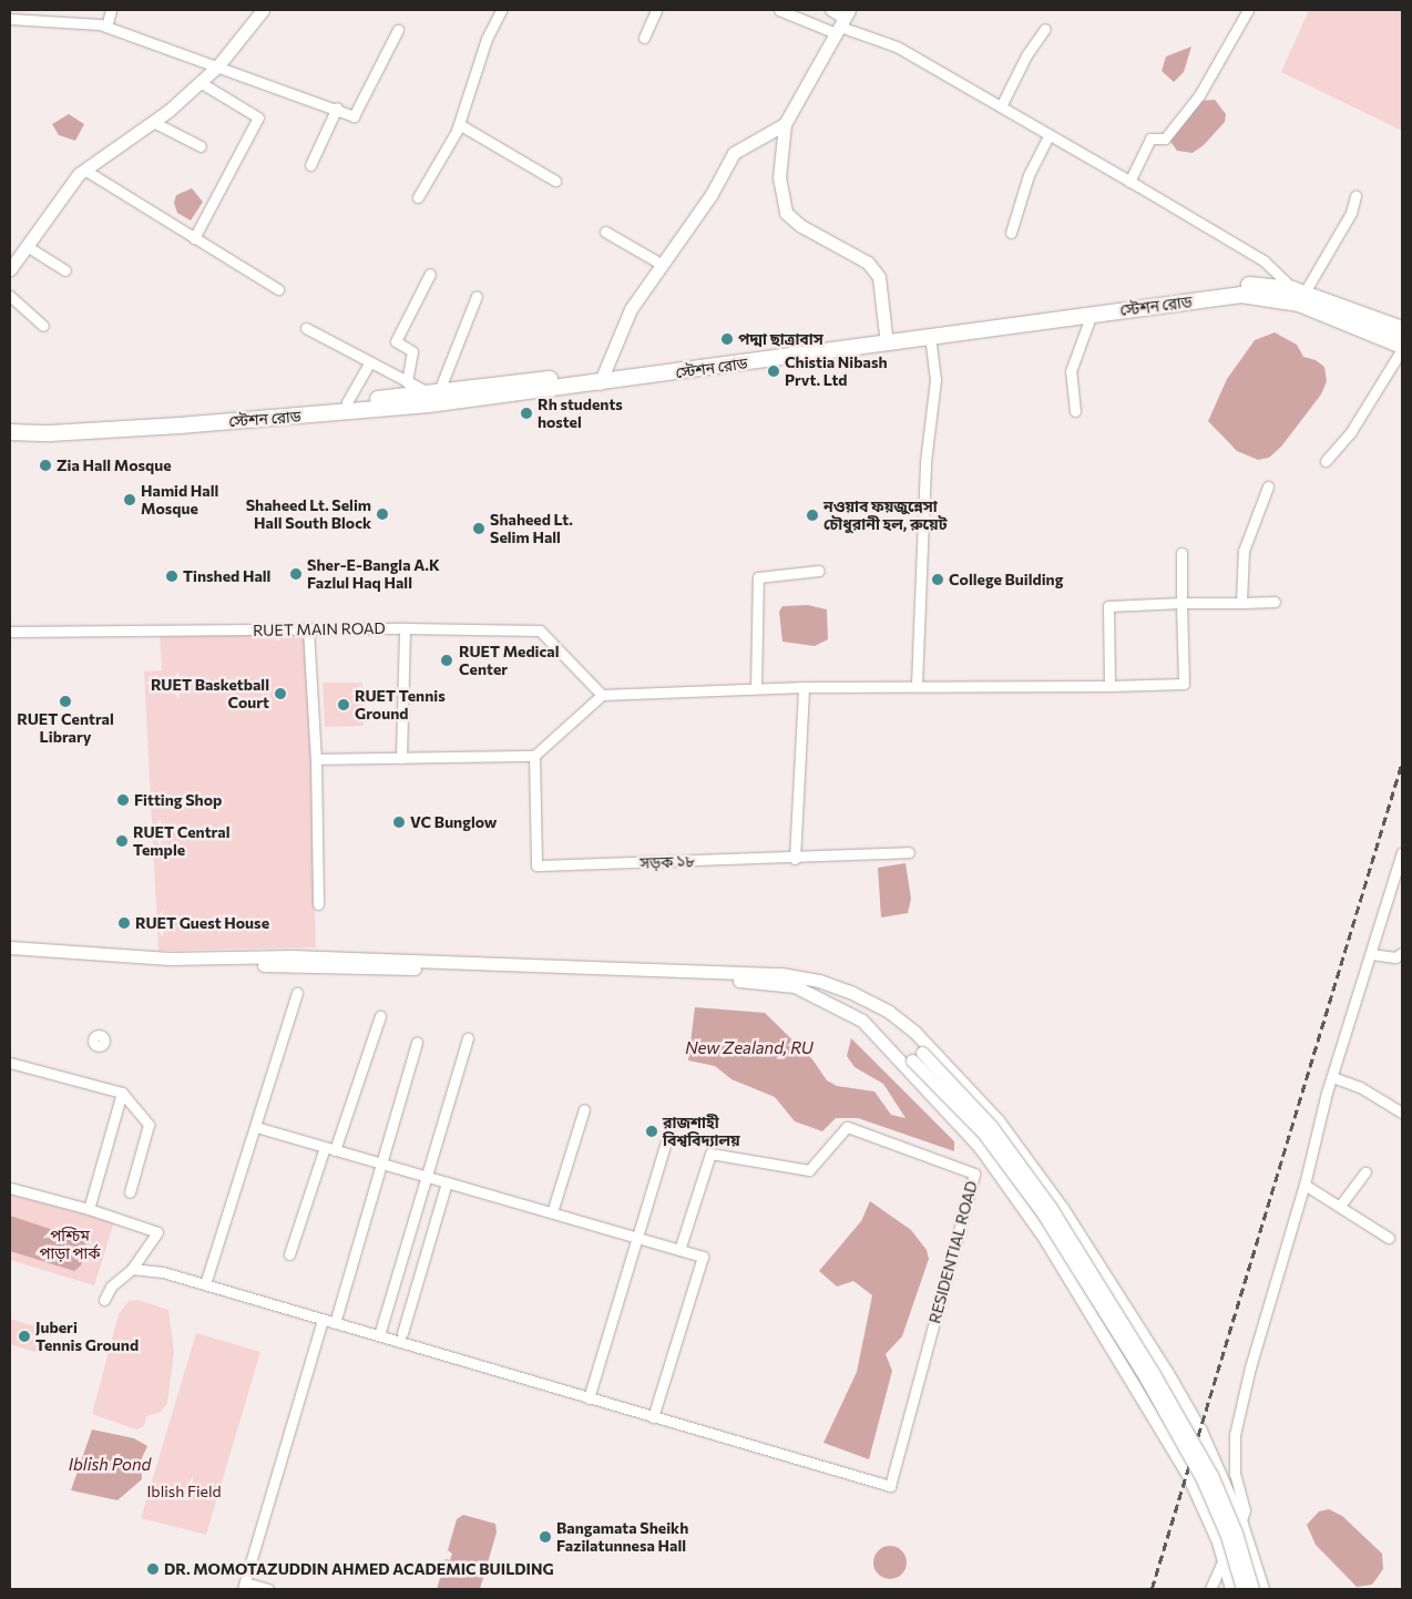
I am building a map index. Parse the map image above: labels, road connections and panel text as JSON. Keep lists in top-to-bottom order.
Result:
{
  "streets": {
    "main road": ["স্টেশন রোড"],
    "street": ["RUET MAIN ROAD", "সড়ক ১৮", "RESIDENTIAL ROAD"]
  },
  "water": ["New Zealand, RU", "Iblish Pond"],
  "parks": ["পশ্চিম পাড়া পার্ক", "Iblish Field"],
  "places": [
    "পদ্মা ছাত্রাবাস",
    "Chistia Nibash Prvt. Ltd",
    "Rh students hostel",
    "Zia Hall Mosque",
    "Hamid Hall Mosque",
    "Shaheed Lt. Selim Hall South Block",
    "নওয়াব ফয়জুন্নেসা চৌধুরানী হল, রুয়েট",
    "Shaheed Lt. Selim Hall",
    "Sher-E-Bangla A.K Fazlul Haq Hall",
    "Tinshed Hall",
    "College Building",
    "RUET Medical Center",
    "RUET Basketball Court",
    "RUET Central Library",
    "RUET Tennis Ground",
    "Fitting Shop",
    "VC Bunglow",
    "RUET Central Temple",
    "RUET Guest House",
    "রাজশাহী বিশ্ববিদ্যালয়",
    "Juberi Tennis Ground",
    "Bangamata Sheikh Fazilatunnesa Hall",
    "DR. MOMOTAZUDDIN AHMED ACADEMIC BUILDING"
  ]
}
